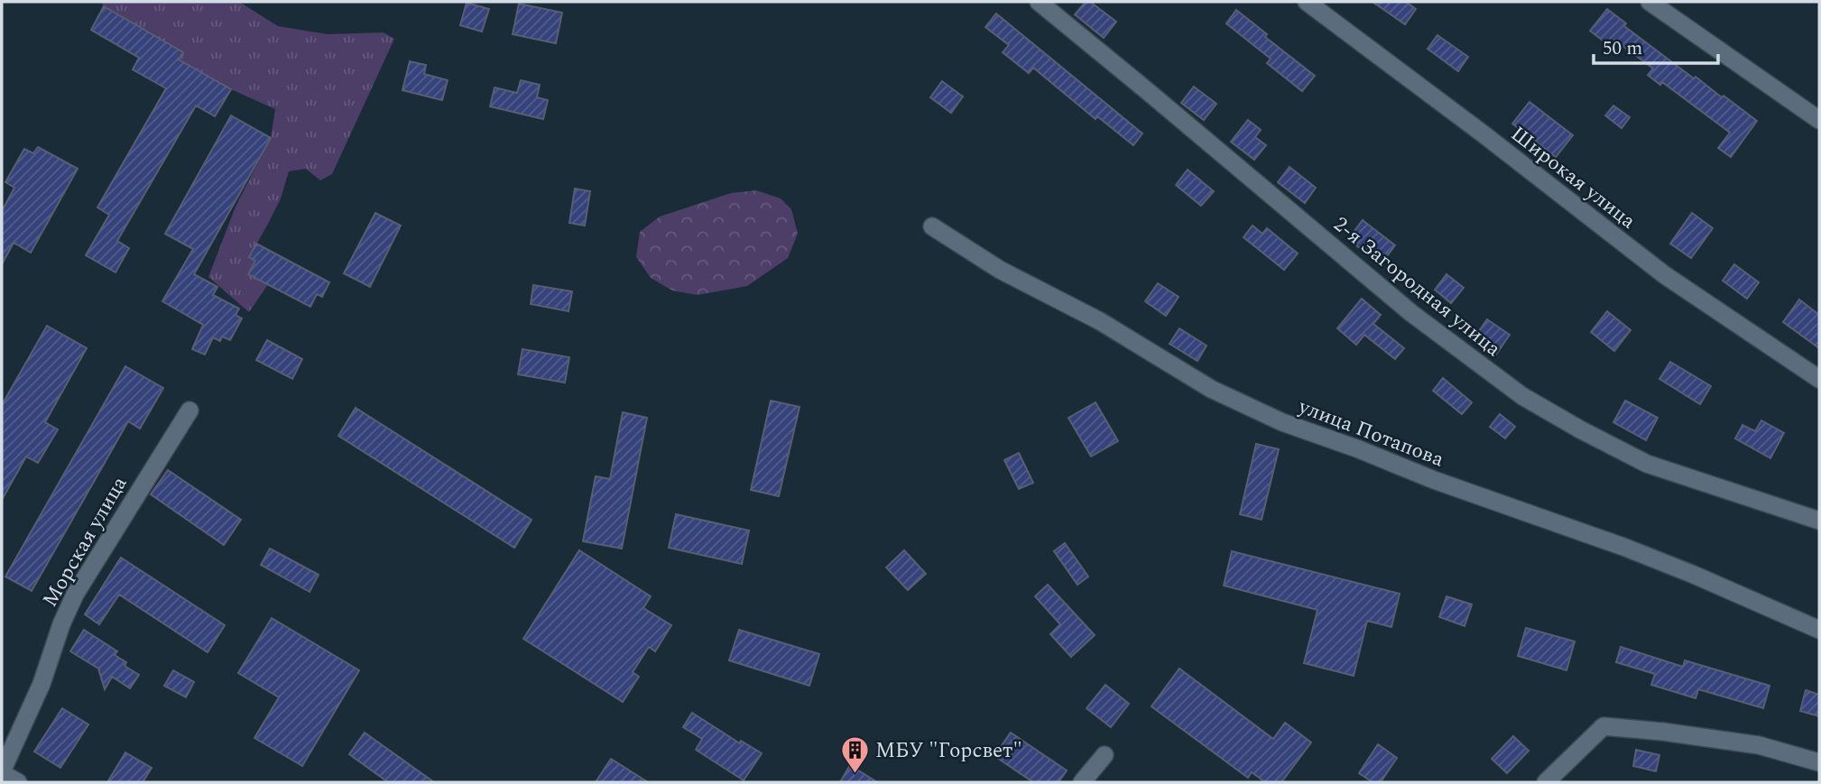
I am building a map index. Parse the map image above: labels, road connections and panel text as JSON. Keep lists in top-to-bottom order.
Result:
{
  "streets": {
    "street": [
      "Широкая улица",
      "2-я Загородная улица",
      "улица Потапова",
      "Морская улица"
    ]
  },
  "places": {
    "building": ["МБУ \"Горсвет\""]
  },
  "scale_bar": "50 m"
}
